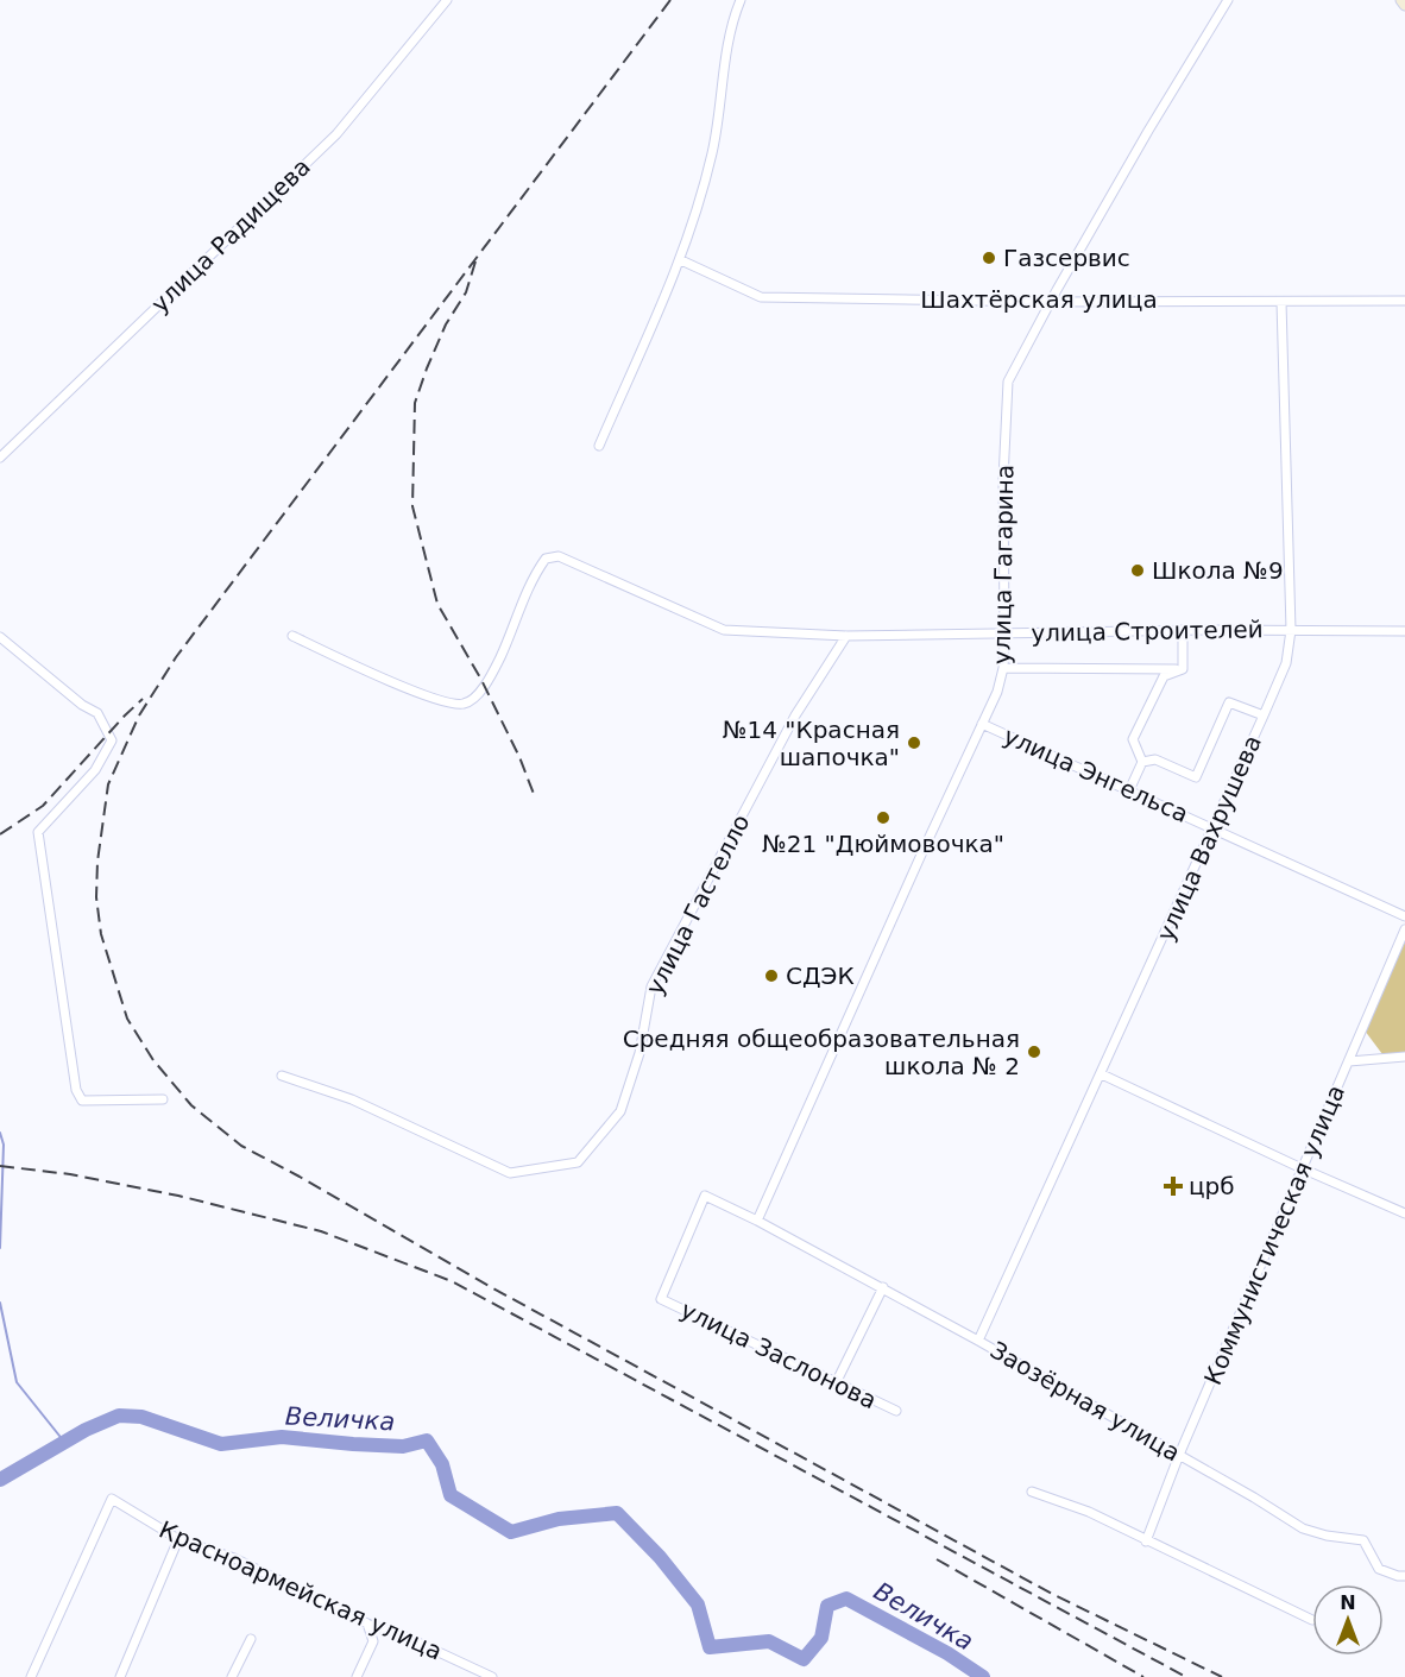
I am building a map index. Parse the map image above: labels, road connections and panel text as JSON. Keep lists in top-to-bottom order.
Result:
{
  "streets": {
    "street": [
      "улица Радищева",
      "Шахтёрская улица",
      "улица Гагарина",
      "улица Строителей",
      "улица Энгельса",
      "улица Вахрушева",
      "улица Гастелло",
      "Коммунистическая улица",
      "улица Заслонова",
      "Заозёрная улица",
      "Красноармейская улица"
    ]
  },
  "crossings": [
    ["Шахтёрская улица", "улица Гагарина"],
    ["Шахтёрская улица", "улица Вахрушева"],
    ["улица Гагарина", "улица Строителей"],
    ["улица Гагарина", "улица Энгельса"],
    ["улица Гагарина", "улица Заслонова"],
    ["улица Гагарина", "Заозёрная улица"],
    ["улица Строителей", "улица Вахрушева"],
    ["улица Строителей", "улица Гастелло"],
    ["улица Энгельса", "улица Вахрушева"],
    ["улица Вахрушева", "Заозёрная улица"],
    ["Коммунистическая улица", "Заозёрная улица"],
    ["улица Заслонова", "Заозёрная улица"]
  ],
  "water": ["Величка"],
  "places": {
    "other": [
      "Газсервис",
      "Школа №9",
      "№14 \"Красная шапочка\"",
      "№21 \"Дюймовочка\"",
      "СДЭК",
      "Средняя общеобразовательная школа № 2"
    ],
    "health": ["црб"]
  },
  "north": "top"
}
